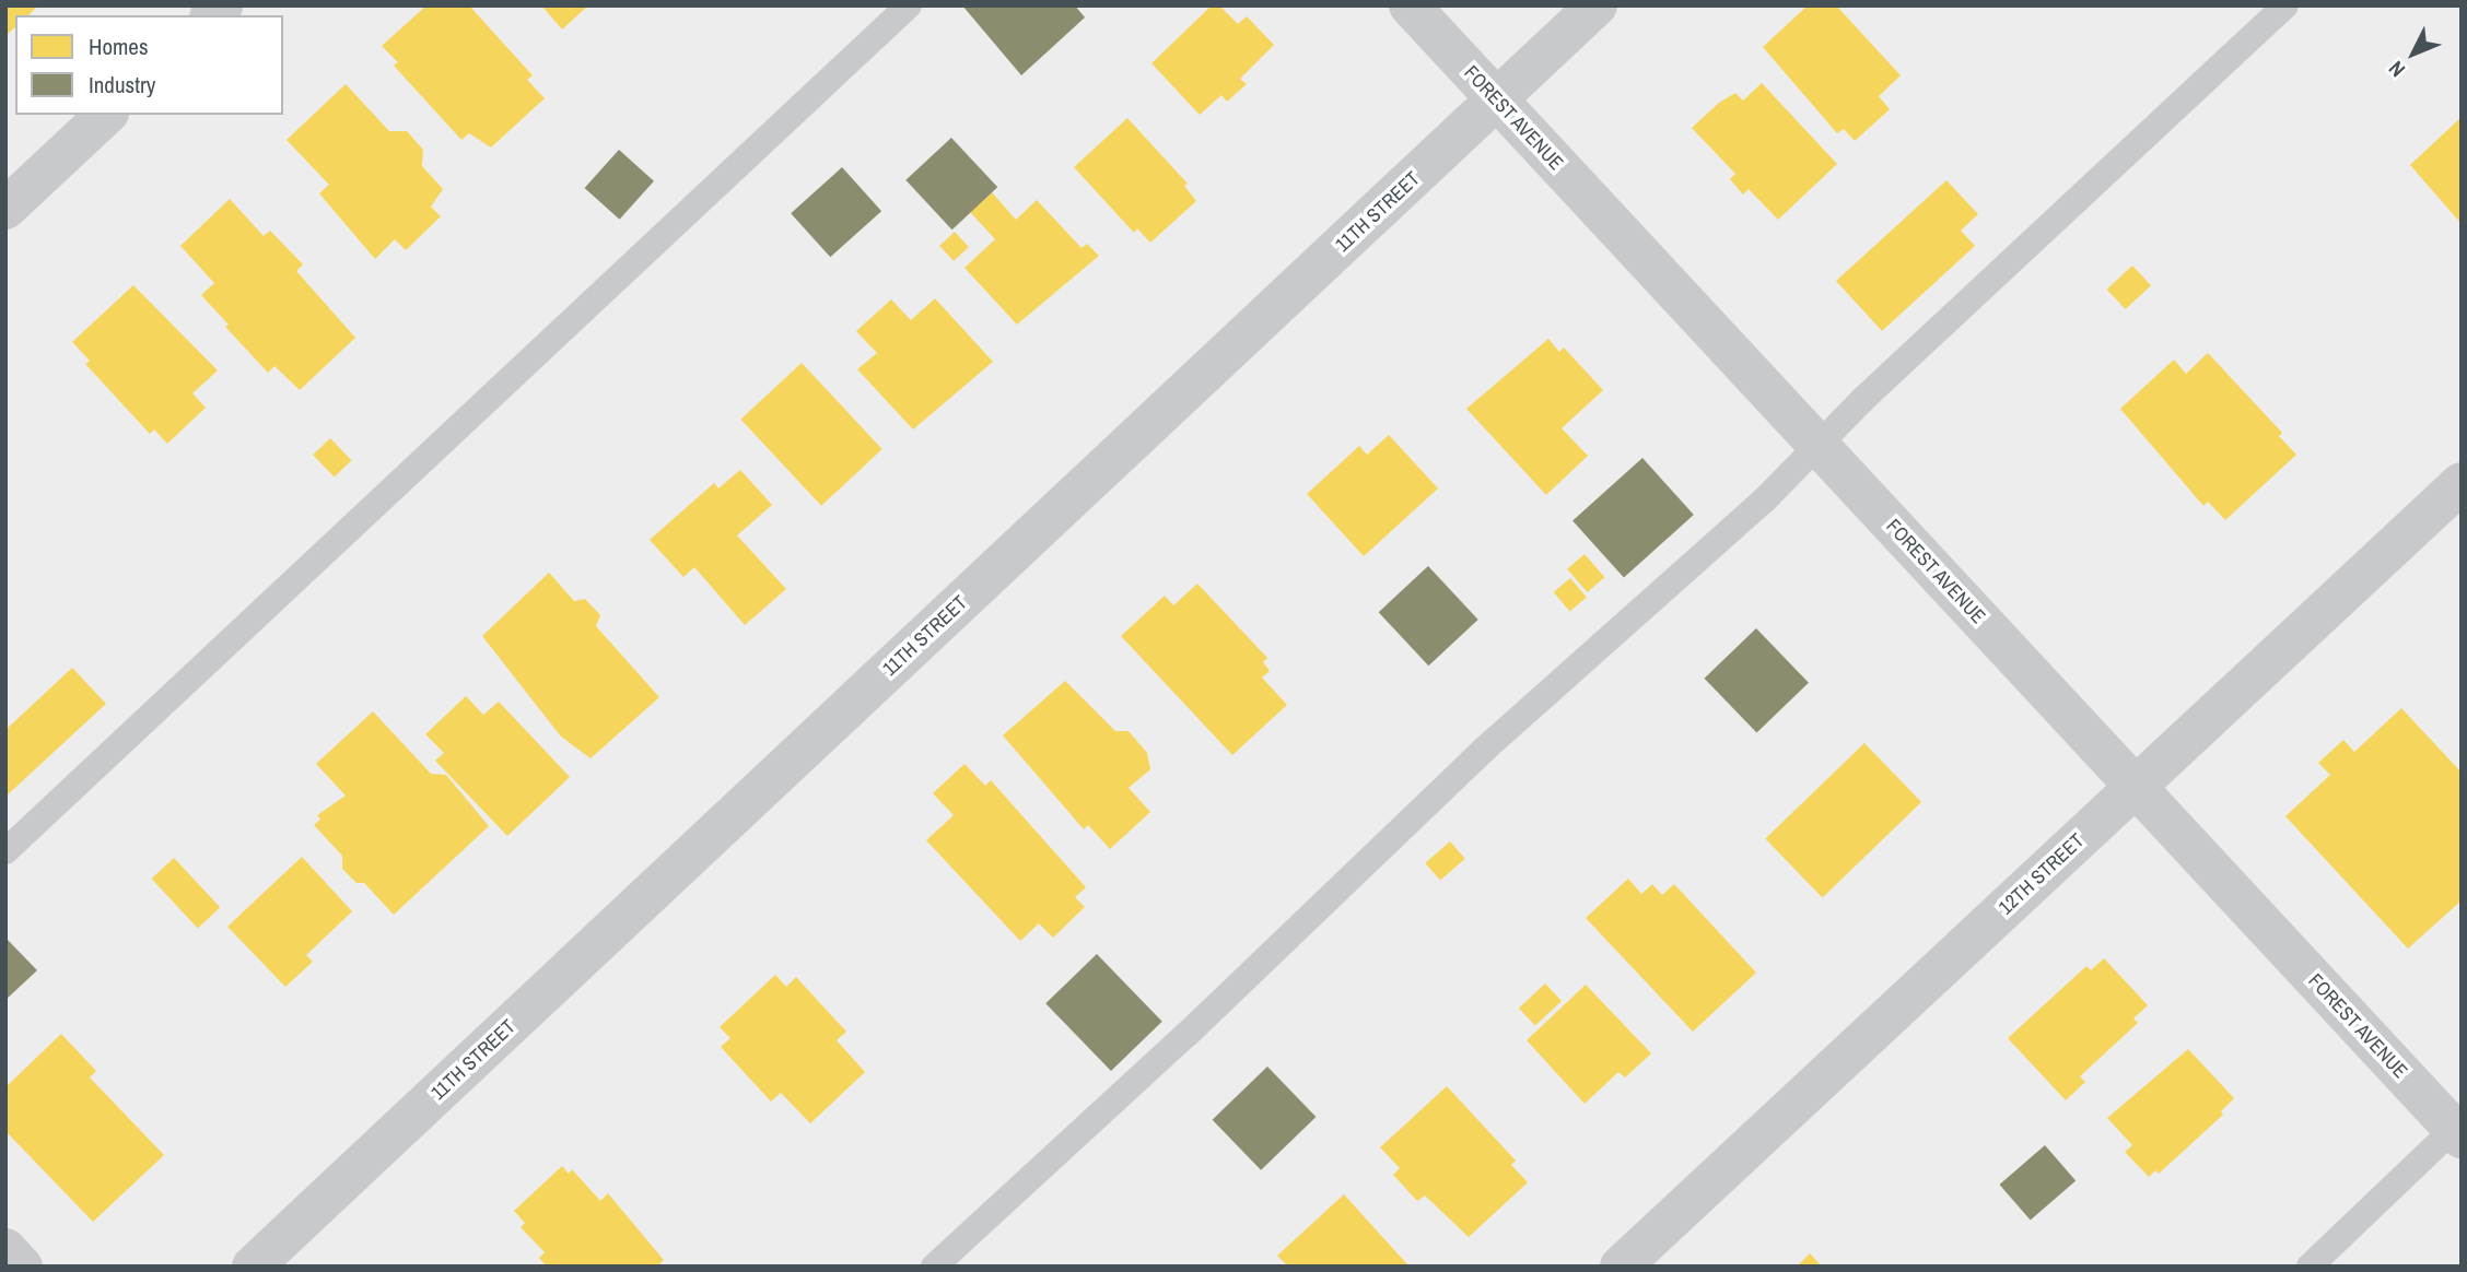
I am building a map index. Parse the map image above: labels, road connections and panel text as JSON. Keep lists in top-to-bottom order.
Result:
{
  "streets": {
    "street": ["FOREST AVENUE", "11TH STREET", "12TH STREET"]
  },
  "crossings": [
    ["FOREST AVENUE", "11TH STREET"],
    ["FOREST AVENUE", "12TH STREET"]
  ],
  "legend": ["Homes", "Industry"],
  "north": "bottom left"
}
